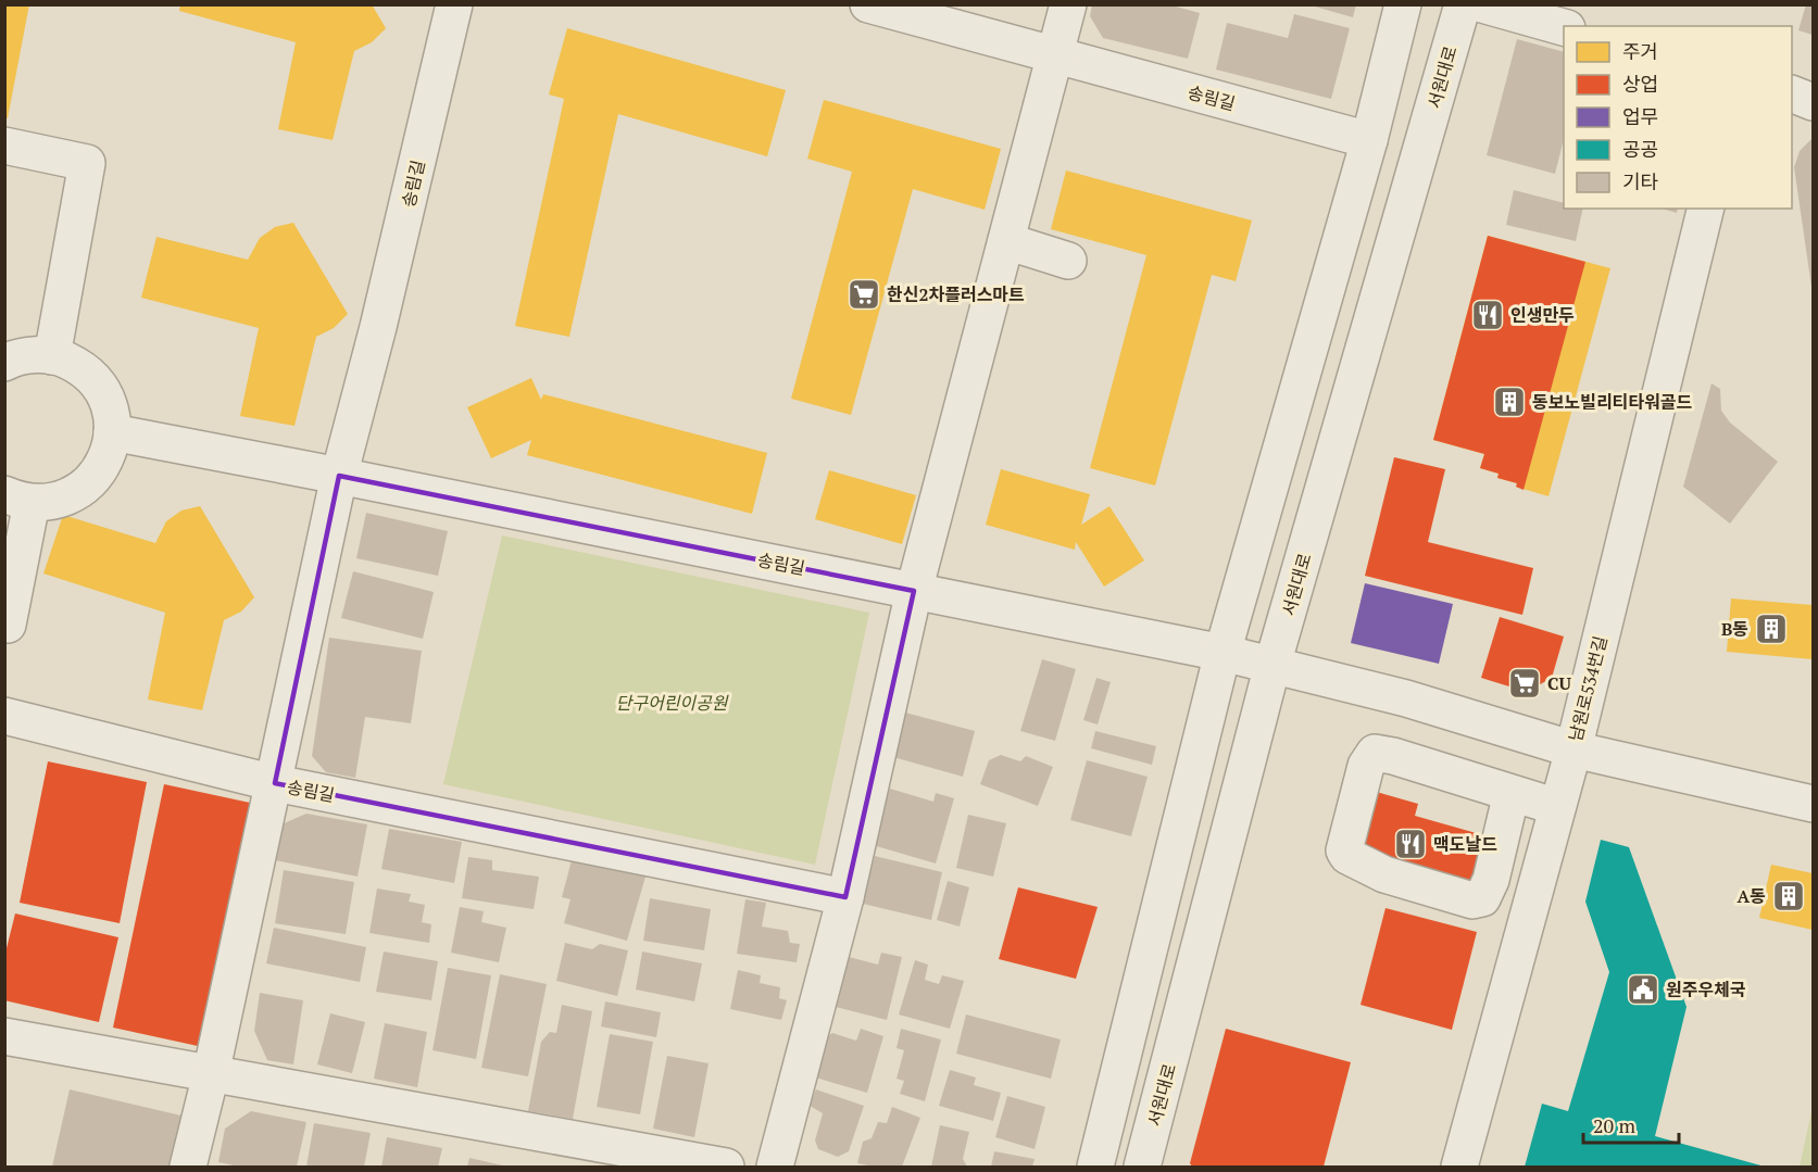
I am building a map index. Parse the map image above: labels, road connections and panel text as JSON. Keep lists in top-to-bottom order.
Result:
{
  "streets": {
    "street": ["서원대로", "송림길", "남원로534번길"]
  },
  "crossings": [
    ["서원대로", "송림길"],
    ["송림길", "남원로534번길"]
  ],
  "parks": ["단구어린이공원"],
  "places": {
    "supermarket": ["한신2차플러스마트", "CU"],
    "restaurant": ["인생만두", "맥도날드"],
    "building": ["동보노빌리티타워골드", "B동", "A동"],
    "public building": ["원주우체국"]
  },
  "legend": [
    "주거",
    "상업",
    "업무",
    "공공",
    "기타"
  ],
  "scale_bar": "20 m"
}
